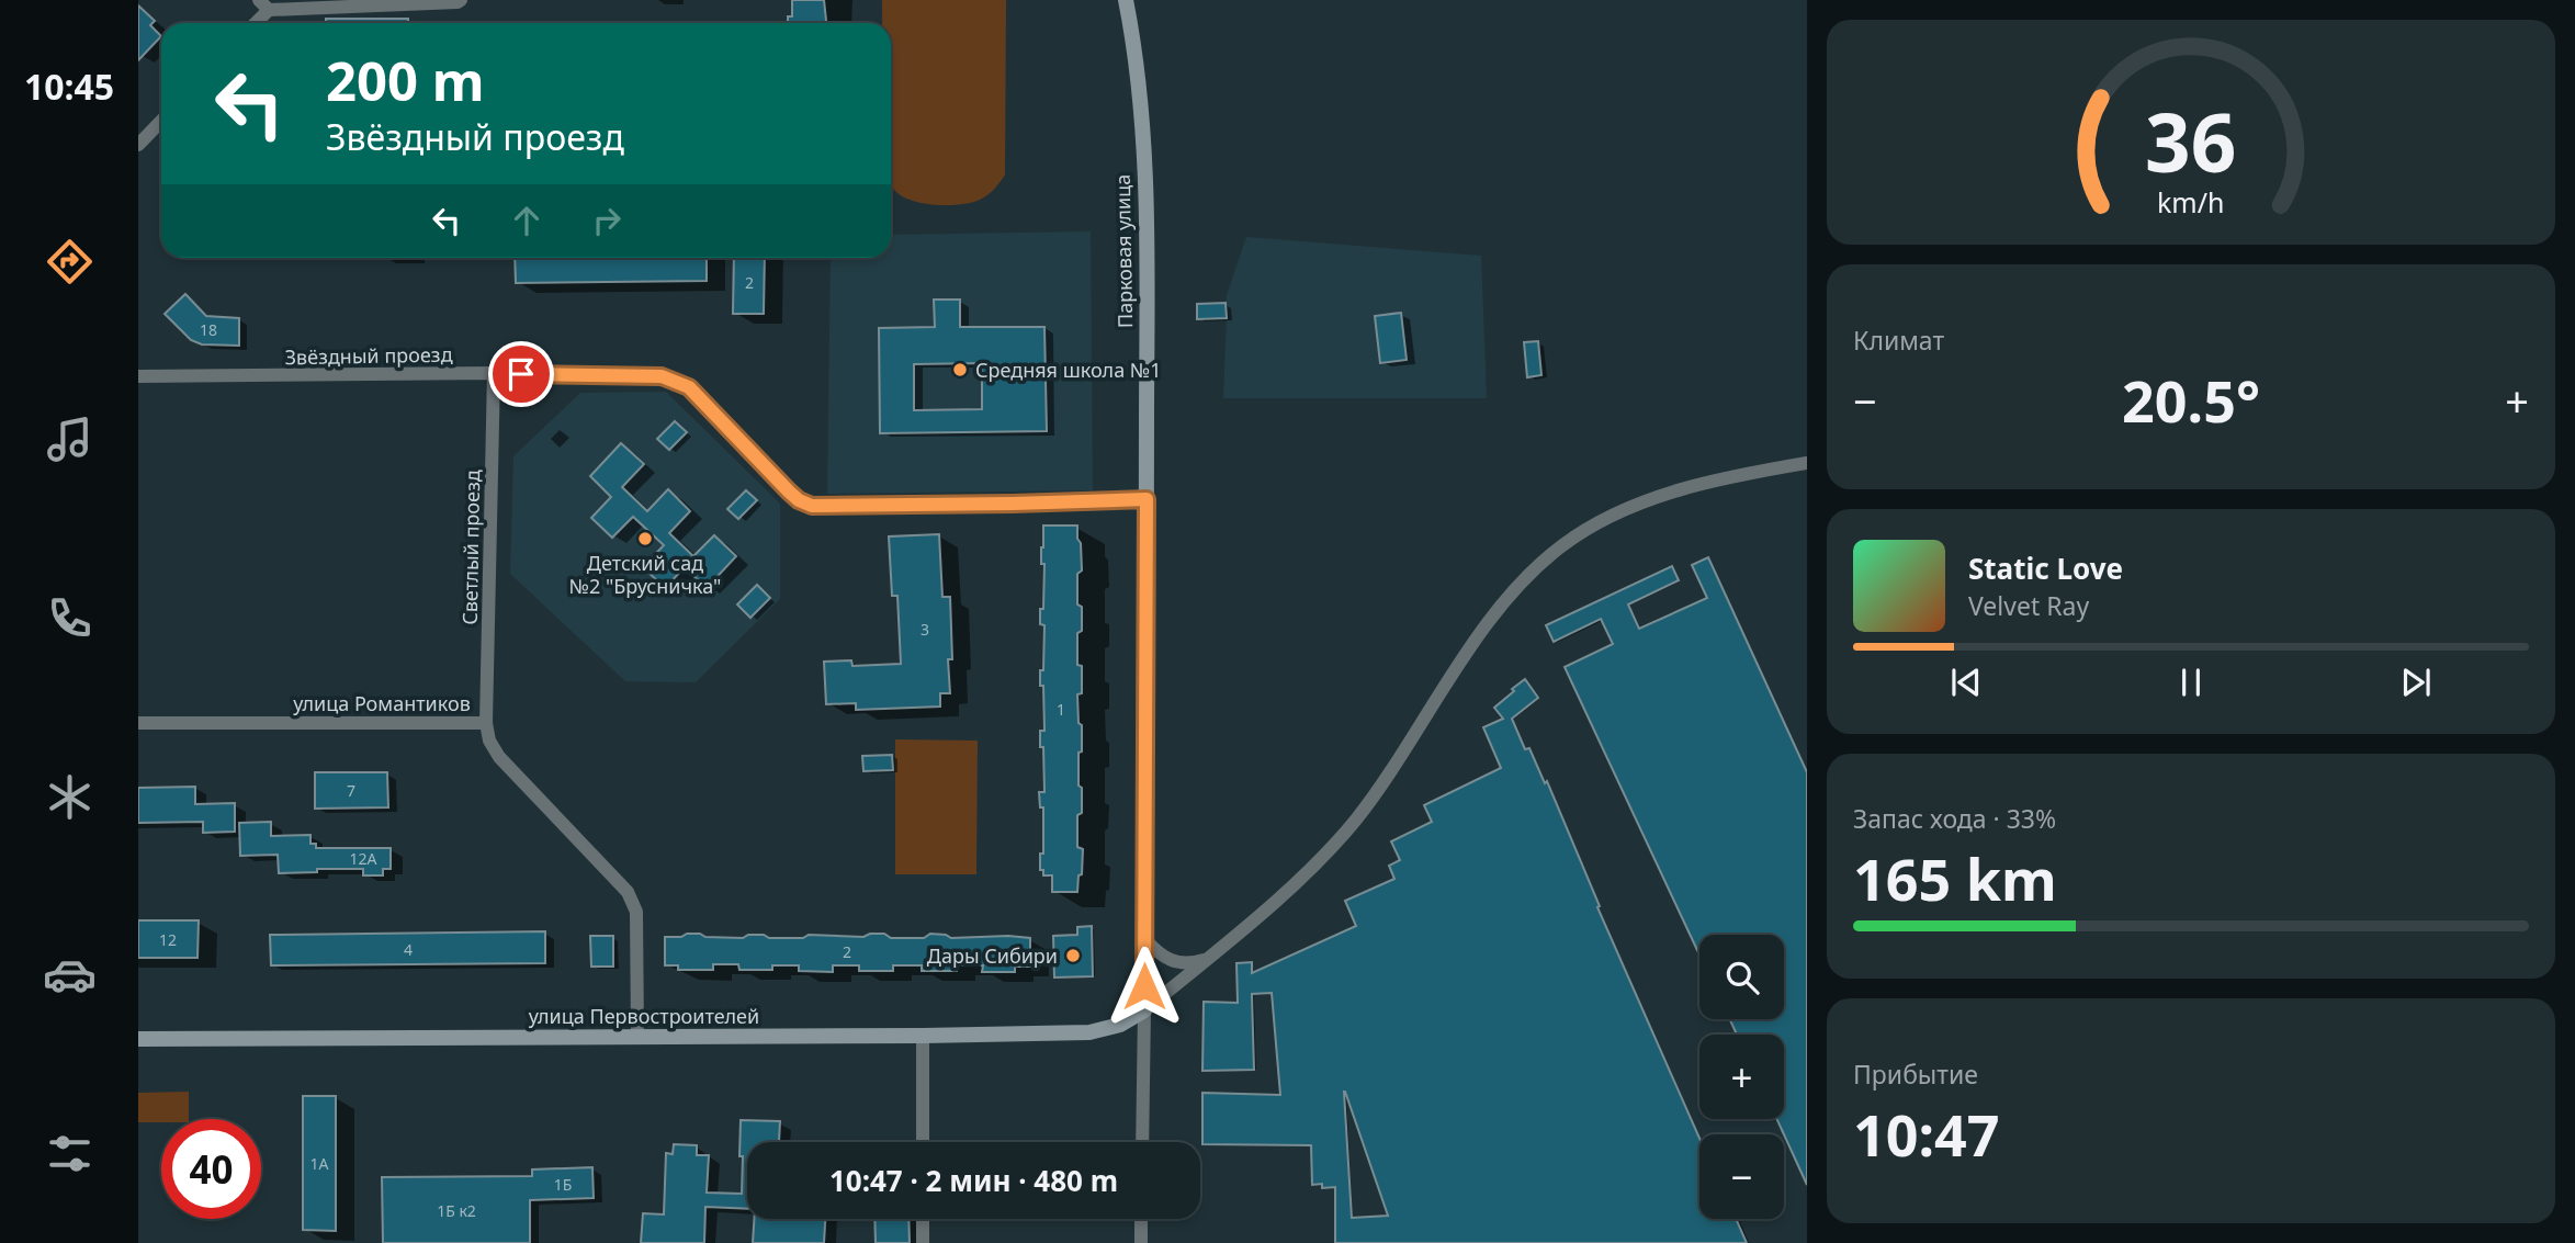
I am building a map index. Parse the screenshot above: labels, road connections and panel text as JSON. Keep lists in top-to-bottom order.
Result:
{
  "streets": {
    "street": [
      "Парковая улица",
      "Звёздный проезд",
      "Светлый проезд",
      "улица Романтиков",
      "улица Первостроителей"
    ]
  },
  "crossings": [
    ["Парковая улица", "Звёздный проезд"],
    ["Парковая улица", "улица Первостроителей"],
    ["Звёздный проезд", "Светлый проезд"],
    ["Светлый проезд", "улица Романтиков"],
    ["улица Романтиков", "улица Первостроителей"]
  ],
  "places": ["Средняя школа №1", "Детский сад №2 \"Брусничка\"", "Дары Сибири"],
  "house_numbers": [
    "2",
    "18",
    "3",
    "1",
    "7",
    "12А",
    "12",
    "4",
    "2",
    "1А",
    "1Б",
    "1Б к2"
  ],
  "page": {
    "tabs": "10:45",
    "turn": ["200 m", "Звёздный проезд"],
    "tile": [
      "Климат",
      ["Запас хода · 33%", "165 km"],
      ["Прибытие", "10:47"]
    ],
    "heat": ["−", "20.5°", "+"],
    "song": ["Static Love", "Velvet Ray"],
    "map_buttons": ["+", "−"],
    "limit": "40",
    "trip": "10:47 · 2 мин · 480 m",
    "gauge": ["36", "km/h"]
  }
}
